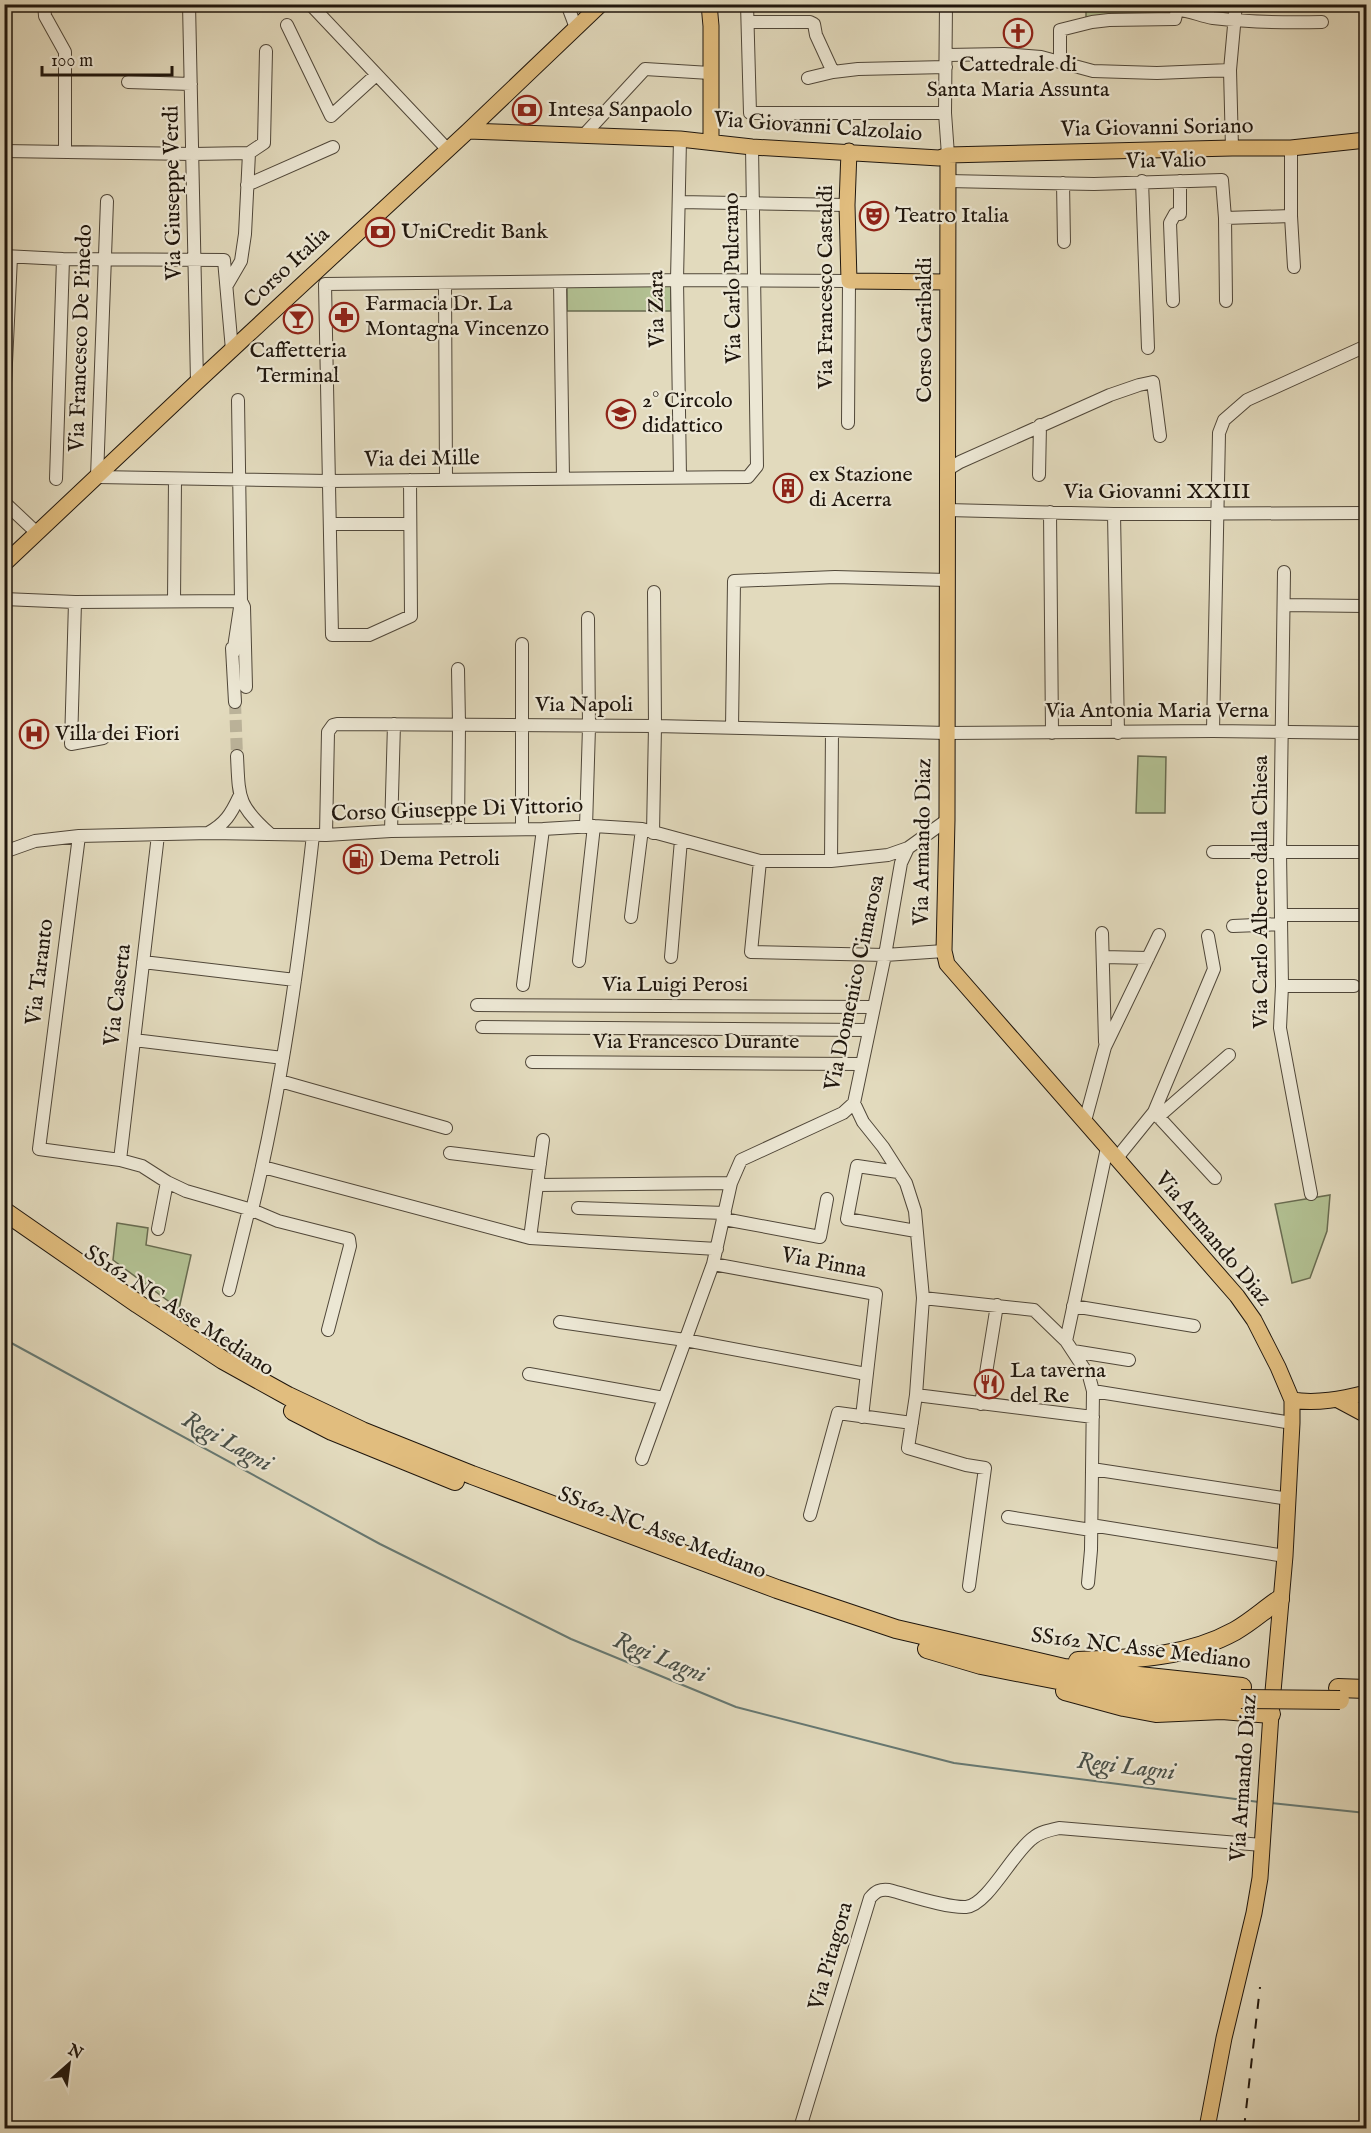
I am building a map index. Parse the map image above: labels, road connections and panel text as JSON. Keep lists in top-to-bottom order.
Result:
{
  "streets": {
    "highway": ["SS162 NC Asse Mediano"],
    "main road": [
      "Via Giovanni Calzolaio",
      "Via Giovanni Soriano",
      "Corso Italia",
      "Via Francesco Castaldi",
      "Corso Garibaldi",
      "Via Armando Diaz"
    ],
    "street": [
      "Via Valio",
      "Via Giuseppe Verdi",
      "Via Carlo Pulcrano",
      "Via Zara",
      "Via Francesco De Pinedo",
      "Via dei Mille",
      "Via Giovanni XXIII",
      "Via Napoli",
      "Via Antonia Maria Verna",
      "Corso Giuseppe Di Vittorio",
      "Via Carlo Alberto dalla Chiesa",
      "Via Taranto",
      "Via Domenico Cimarosa",
      "Via Luigi Perosi",
      "Via Caserta",
      "Via Francesco Durante",
      "Via Pinna",
      "Via Pitagora"
    ]
  },
  "crossings": [
    ["Via Giovanni Calzolaio", "Via Giovanni Soriano"],
    ["Via Giovanni Calzolaio", "Corso Italia"],
    ["Via Giovanni Calzolaio", "Via Carlo Pulcrano"],
    ["Via Giovanni Calzolaio", "Via Francesco Castaldi"],
    ["Via Giovanni Calzolaio", "Via Zara"],
    ["Via Giovanni Calzolaio", "Corso Garibaldi"],
    ["Via Giovanni Soriano", "Corso Garibaldi"],
    ["Via Valio", "Corso Garibaldi"],
    ["Via Giuseppe Verdi", "Corso Italia"],
    ["Corso Italia", "Via Francesco De Pinedo"],
    ["Corso Italia", "Via dei Mille"],
    ["Via Carlo Pulcrano", "Via dei Mille"],
    ["Via Zara", "Via dei Mille"],
    ["Corso Garibaldi", "Via Armando Diaz"],
    ["Via Francesco De Pinedo", "Via dei Mille"],
    ["Via Giovanni XXIII", "Via Armando Diaz"],
    ["Via Napoli", "Via Antonia Maria Verna"],
    ["Via Napoli", "Corso Giuseppe Di Vittorio"],
    ["Via Napoli", "Via Armando Diaz"],
    ["Via Antonia Maria Verna", "Via Armando Diaz"],
    ["Via Antonia Maria Verna", "Via Carlo Alberto dalla Chiesa"],
    ["Corso Giuseppe Di Vittorio", "Via Taranto"],
    ["Corso Giuseppe Di Vittorio", "Via Domenico Cimarosa"],
    ["Corso Giuseppe Di Vittorio", "Via Caserta"],
    ["Via Armando Diaz", "Via Pitagora"],
    ["Via Taranto", "Via Caserta"],
    ["Via Domenico Cimarosa", "Via Luigi Perosi"],
    ["Via Domenico Cimarosa", "Via Francesco Durante"],
    ["Via Domenico Cimarosa", "Via Pinna"]
  ],
  "water": ["Regi Lagni"],
  "places": {
    "church": ["Cattedrale di Santa Maria Assunta"],
    "bank": ["Intesa Sanpaolo", "UniCredit Bank"],
    "theatre": ["Teatro Italia"],
    "pharmacy": ["Farmacia Dr. La Montagna Vincenzo"],
    "bar": ["Caffetteria Terminal"],
    "school or university": ["2° Circolo didattico"],
    "building": ["ex Stazione di Acerra"],
    "hospital": ["Villa dei Fiori"],
    "fuel station": ["Dema Petroli"],
    "restaurant": ["La taverna del Re"]
  },
  "scale_bar": "100 m",
  "north": "top right"
}
